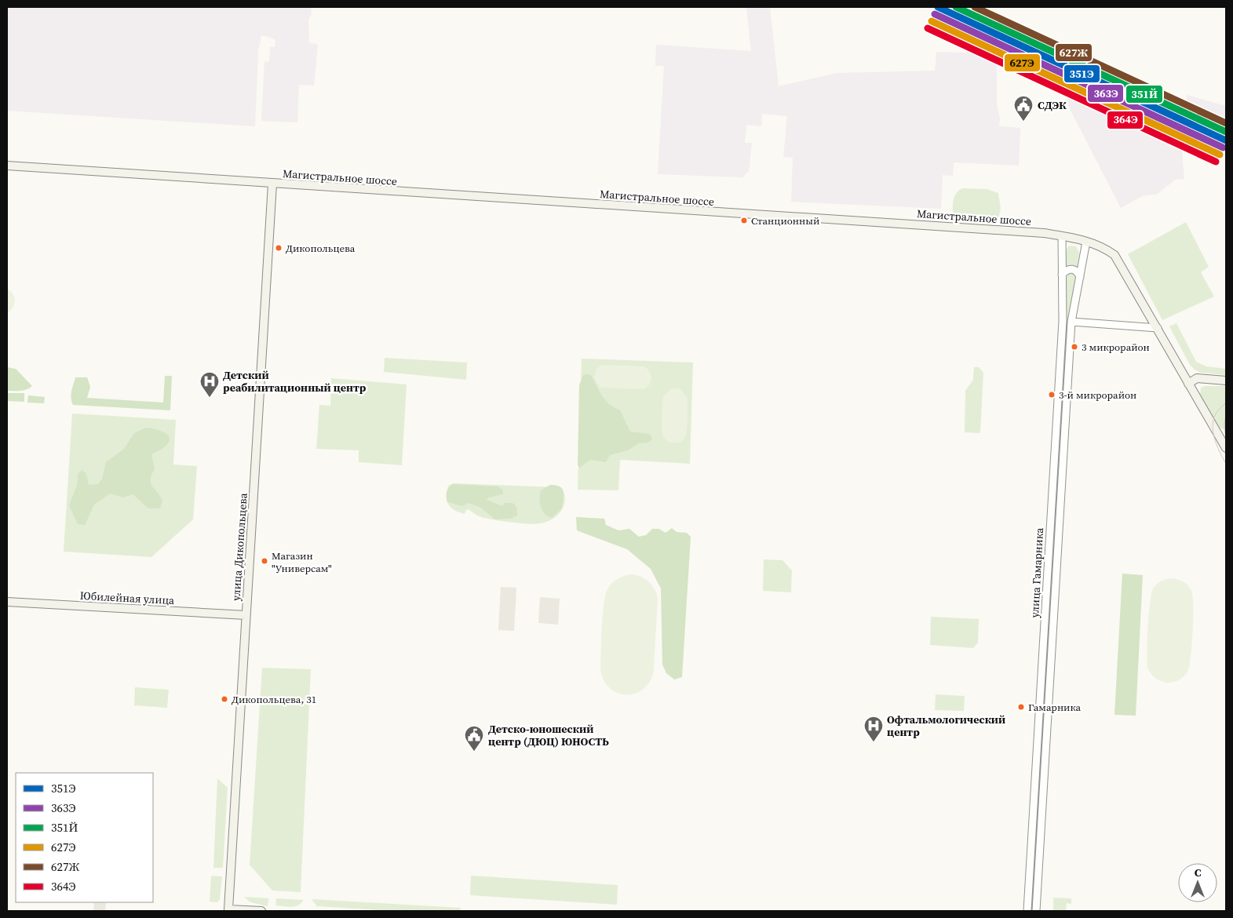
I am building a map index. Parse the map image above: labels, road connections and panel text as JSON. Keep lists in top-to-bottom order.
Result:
{
  "streets": {
    "main road": ["Магистральное шоссе", "улица Дикопольцева", "Юбилейная улица"],
    "street": ["улица Гамарника"]
  },
  "crossings": [
    ["Магистральное шоссе", "улица Дикопольцева"],
    ["Магистральное шоссе", "улица Гамарника"],
    ["улица Дикопольцева", "Юбилейная улица"]
  ],
  "places": {
    "public building": ["СДЭК", "Детско-юношеский центр (ДЮЦ) ЮНОСТЬ"],
    "other": [
      "Станционный",
      "Дикопольцева",
      "3 микрорайон",
      "3-й микрорайон",
      "Магазин \"Универсам\"",
      "Дикопольцева, 31",
      "Гамарника"
    ],
    "hospital": ["Детский реабилитационный центр", "Офтальмологический центр"]
  },
  "lines": [
    "transit line 351Э",
    "transit line 351Й",
    "transit line 627Ж",
    "transit line 363Э",
    "transit line 627Э",
    "transit line 364Э"
  ],
  "legend": [
    "351Э",
    "363Э",
    "351Й",
    "627Э",
    "627Ж",
    "364Э"
  ],
  "north": "top"
}
